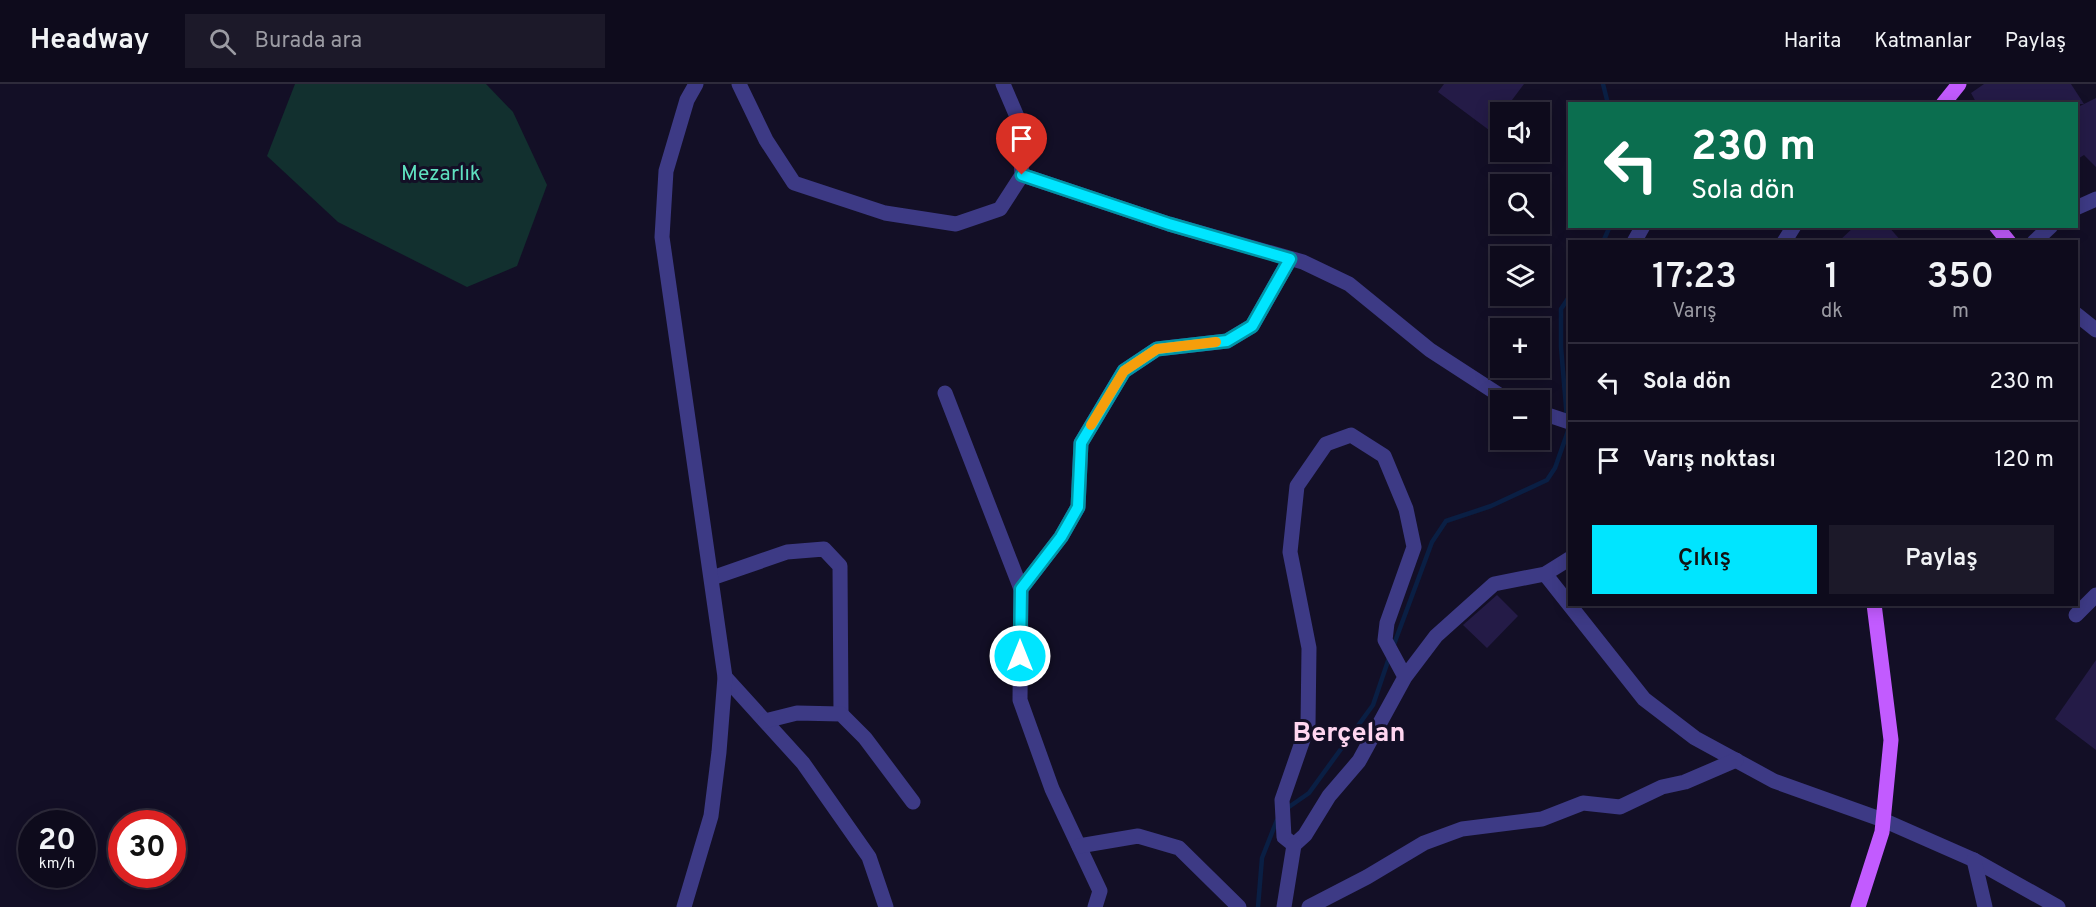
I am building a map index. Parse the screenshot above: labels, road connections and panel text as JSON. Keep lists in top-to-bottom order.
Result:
{
  "districts": ["Berçelan"],
  "parks": ["Mezarlık"],
  "page": {
    "header": "Headway",
    "search": "Burada ara",
    "nav": ["Harita", "Katmanlar", "Paylaş"],
    "map_buttons": ["+", "−"],
    "turn": ["230 m", "Sola dön"],
    "eta": [
      "17:23",
      "Varış",
      "1",
      "dk",
      "350",
      "m"
    ],
    "list": [
      {
        "name": "Sola dön",
        "value": "230 m"
      },
      {
        "name": "Varış noktası",
        "value": "120 m"
      }
    ],
    "buttons": ["Çıkış", "Paylaş"],
    "speed": "20 km/h",
    "limit": "30"
  }
}
